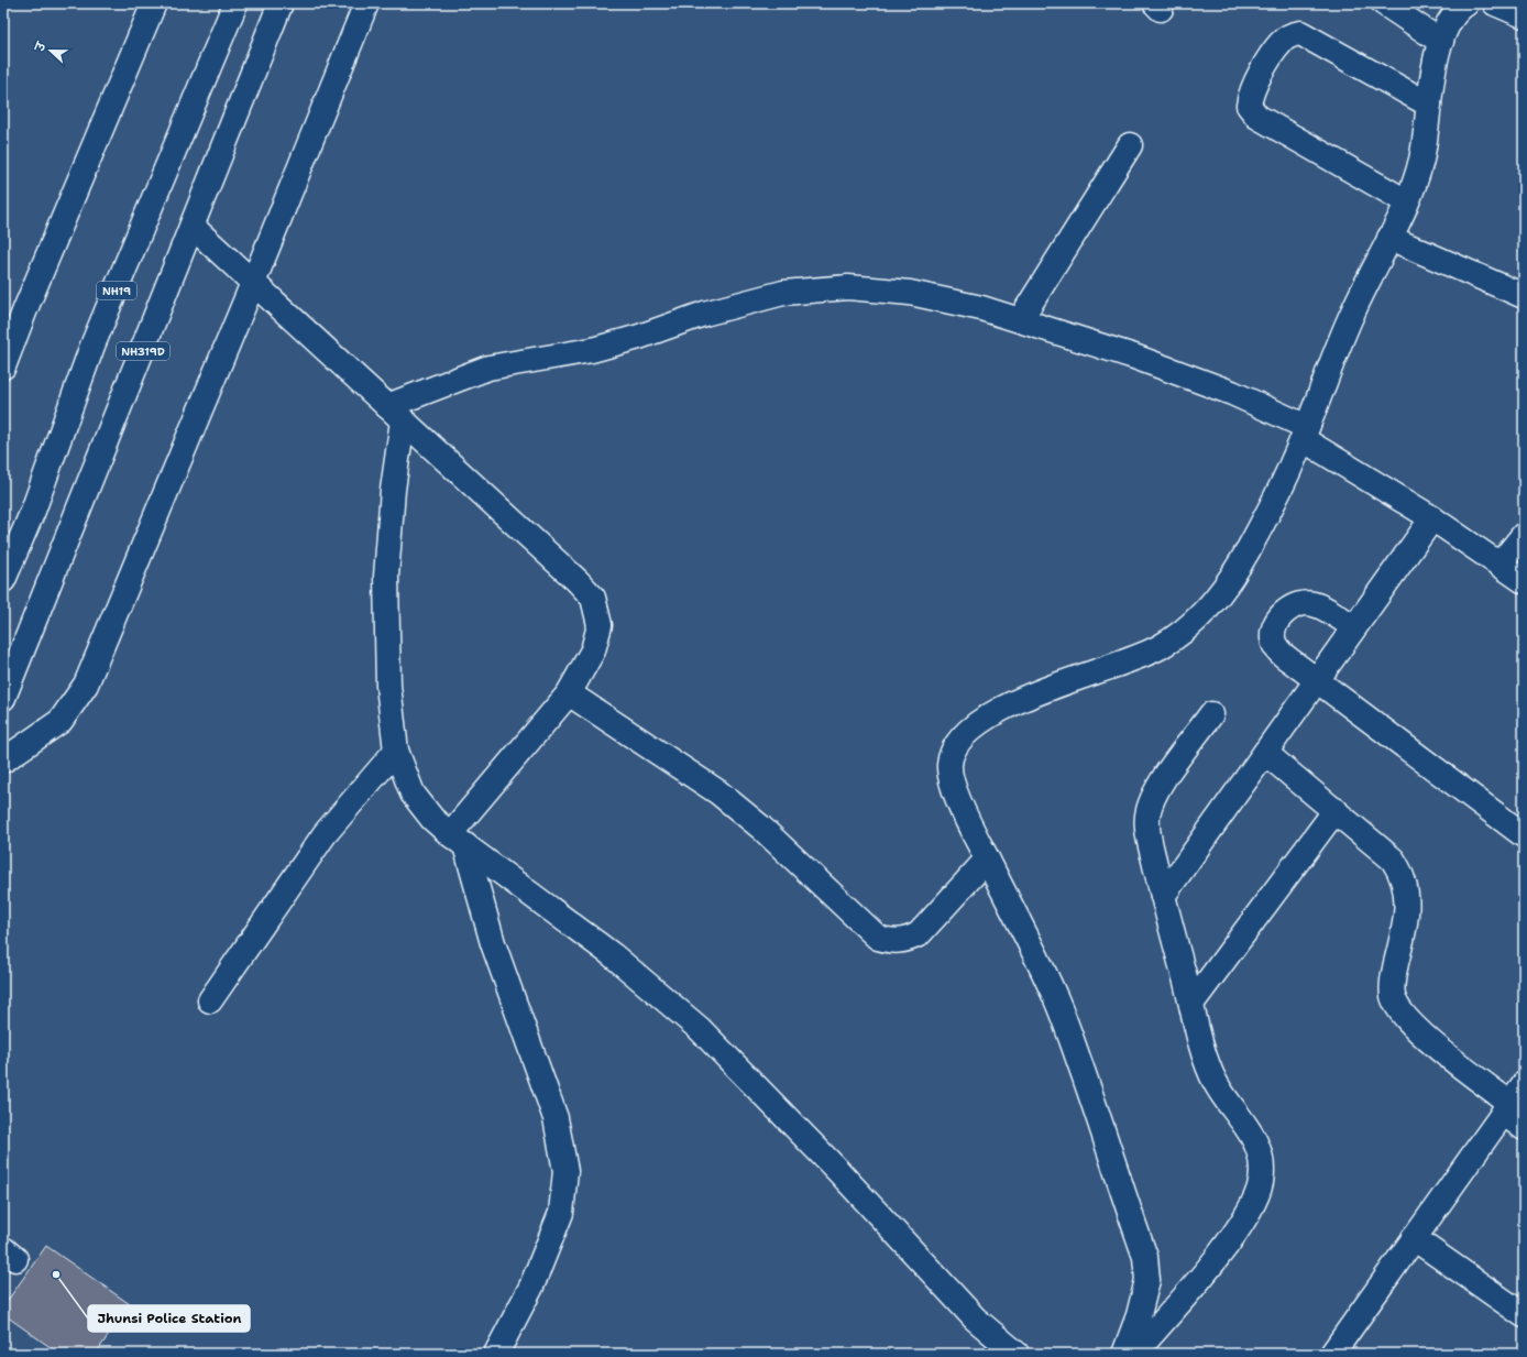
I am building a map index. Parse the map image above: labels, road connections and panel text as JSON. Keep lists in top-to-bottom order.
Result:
{
  "streets": {
    "main road": ["NH19", "NH319D"]
  },
  "places": ["Jhunsi Police Station"],
  "north": "left"
}
